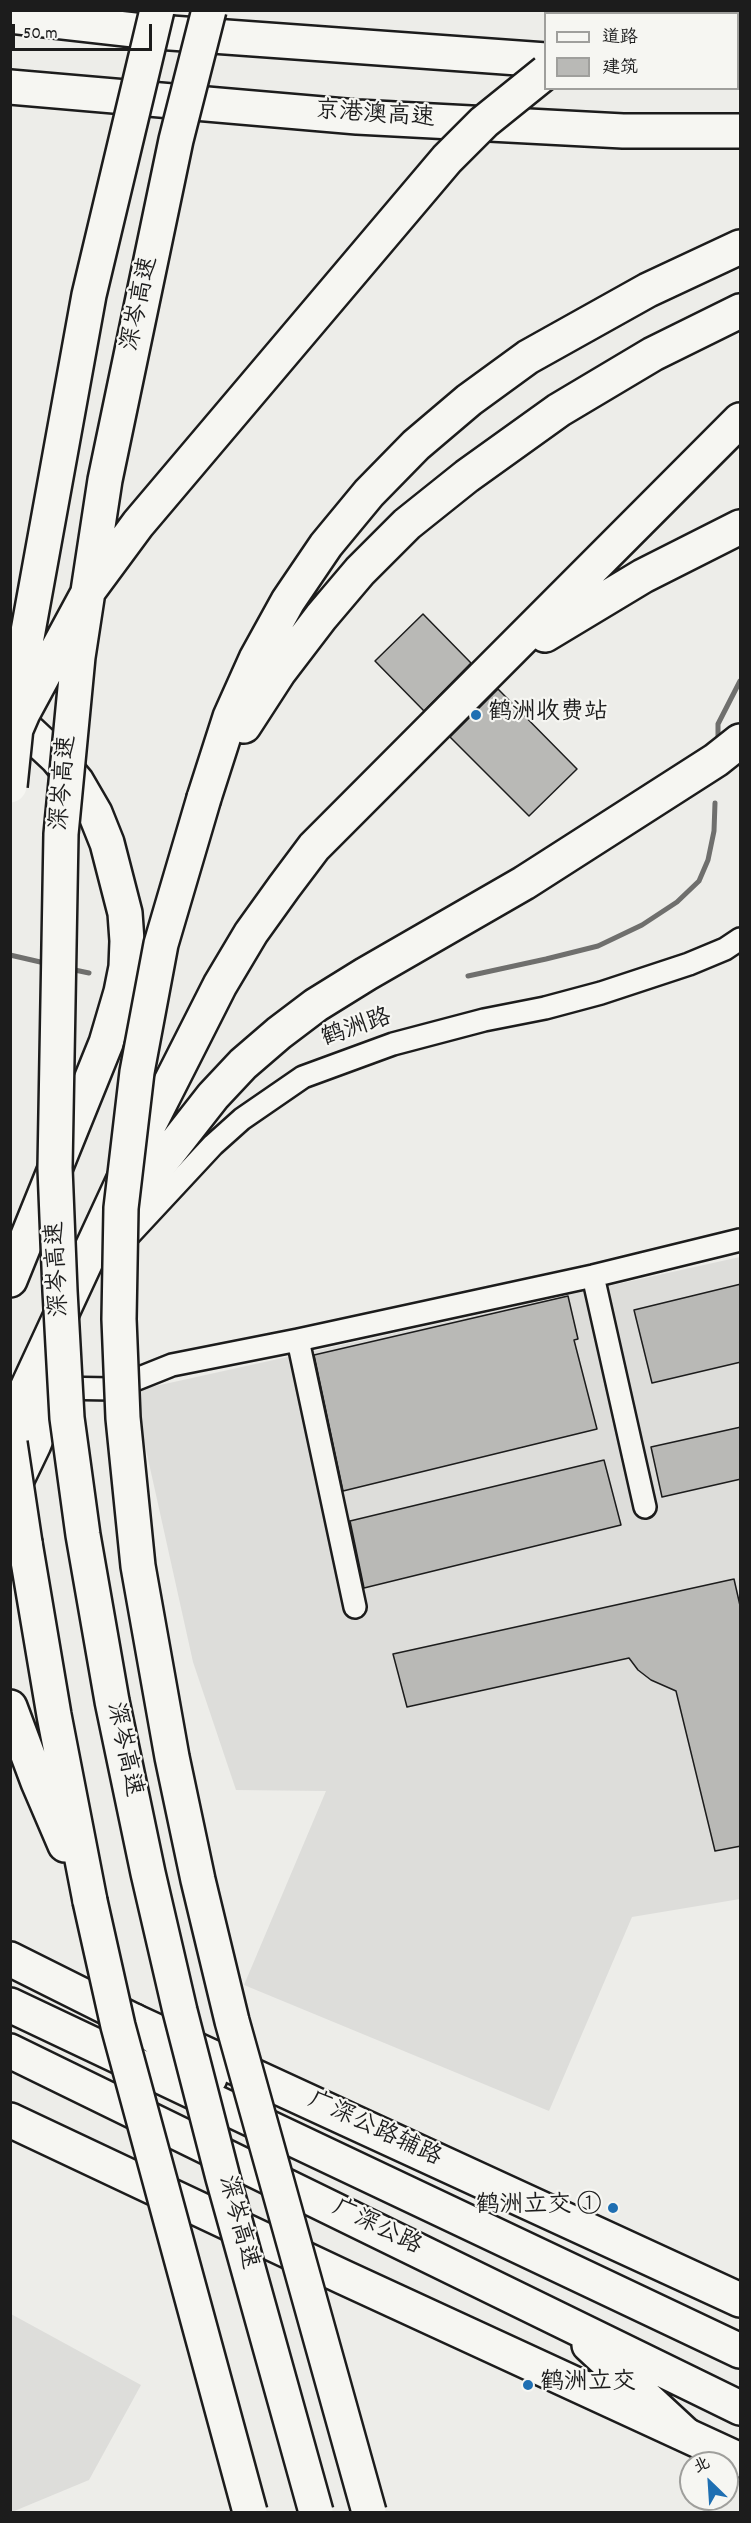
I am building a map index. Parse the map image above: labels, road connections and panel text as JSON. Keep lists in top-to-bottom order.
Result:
{
  "streets": {
    "main road": [
      "京港澳高速",
      "深岑高速",
      "广深公路辅路",
      "广深公路"
    ],
    "street": ["鹤洲路"]
  },
  "places": ["鹤洲收费站", "鹤洲立交 ①", "鹤洲立交"],
  "legend": ["道路", "建筑"],
  "scale_bar": "50 m",
  "north": "top left"
}
